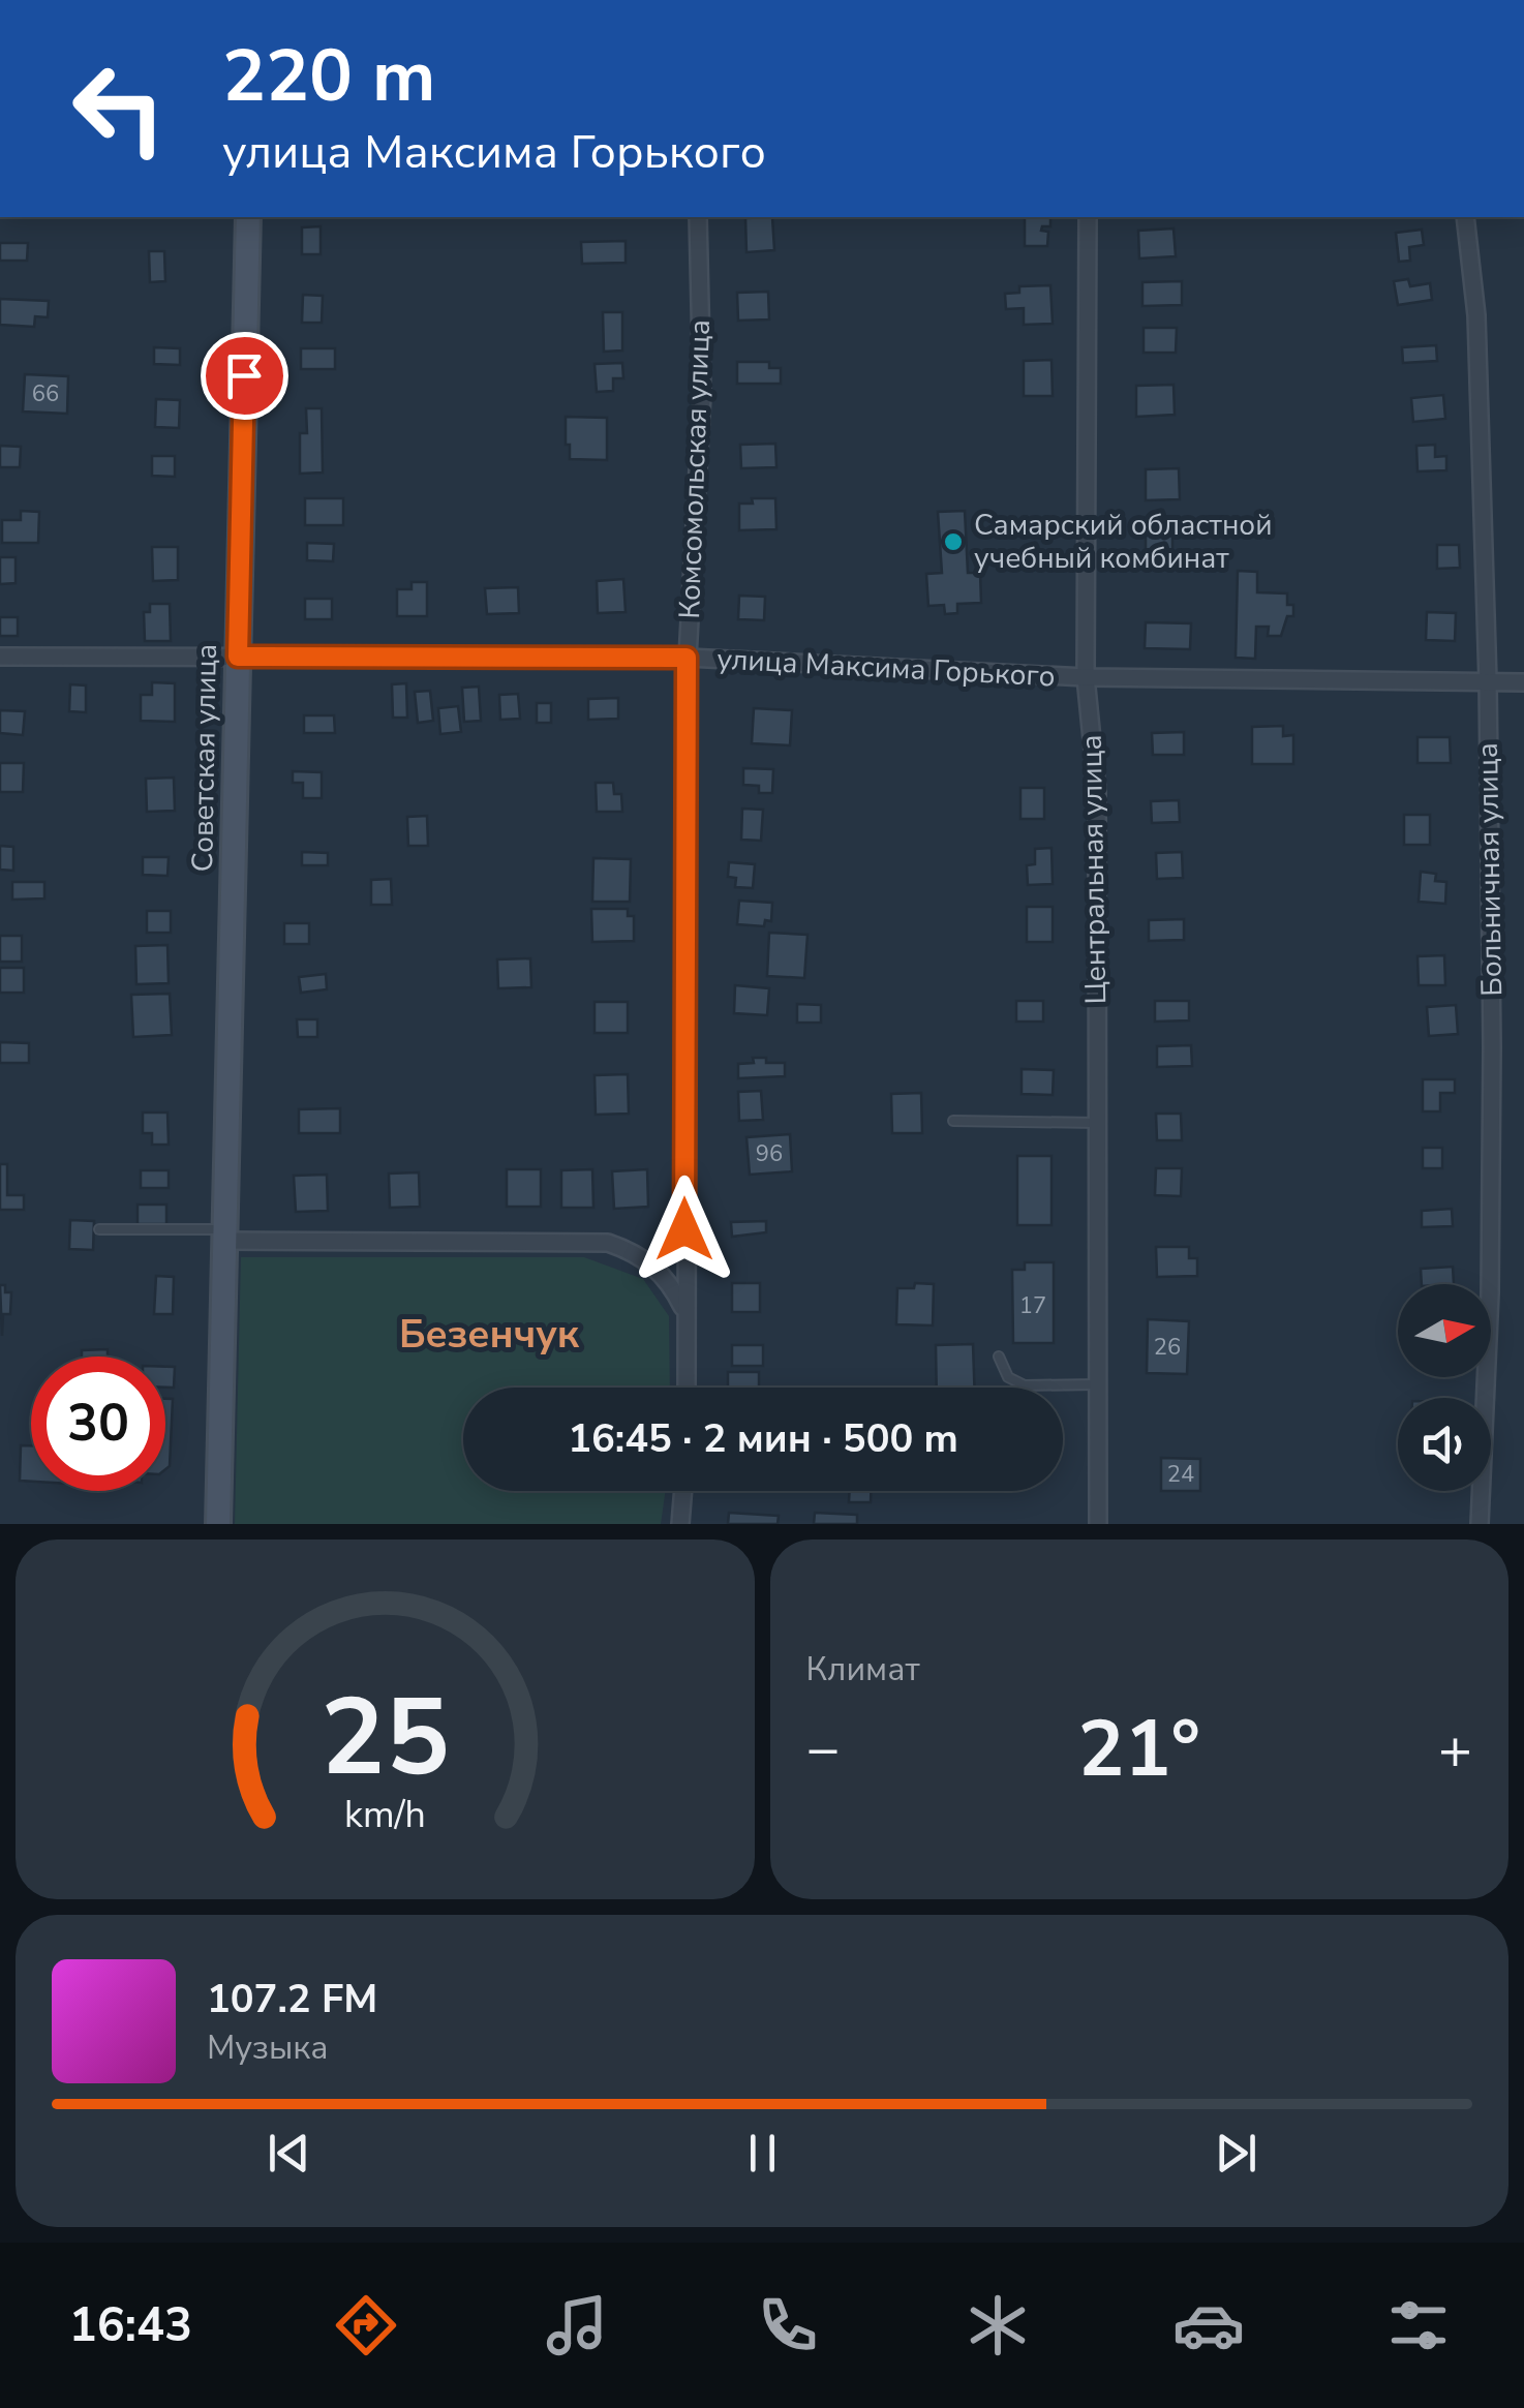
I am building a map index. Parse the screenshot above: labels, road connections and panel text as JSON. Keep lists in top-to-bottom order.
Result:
{
  "streets": {
    "street": [
      "Комсомольская улица",
      "улица Максима Горького",
      "Советская улица",
      "Центральная улица",
      "Больничная улица"
    ]
  },
  "crossings": [
    ["Комсомольская улица", "улица Максима Горького"],
    ["улица Максима Горького", "Советская улица"],
    ["улица Максима Горького", "Центральная улица"],
    ["улица Максима Горького", "Больничная улица"]
  ],
  "districts": ["Безенчук"],
  "places": ["Самарский областной учебный комбинат"],
  "house_numbers": [
    "66",
    "96",
    "17",
    "26",
    "24"
  ],
  "north": "right",
  "page": {
    "turn": ["220 m", "улица Максима Горького"],
    "limit": "30",
    "trip": "16:45 · 2 мин · 500 m",
    "tile": "Климат",
    "heat": ["−", "21°", "+"],
    "song": ["107.2 FM", "Музыка"],
    "tabs": "16:43",
    "gauge": ["25", "km/h"]
  }
}
